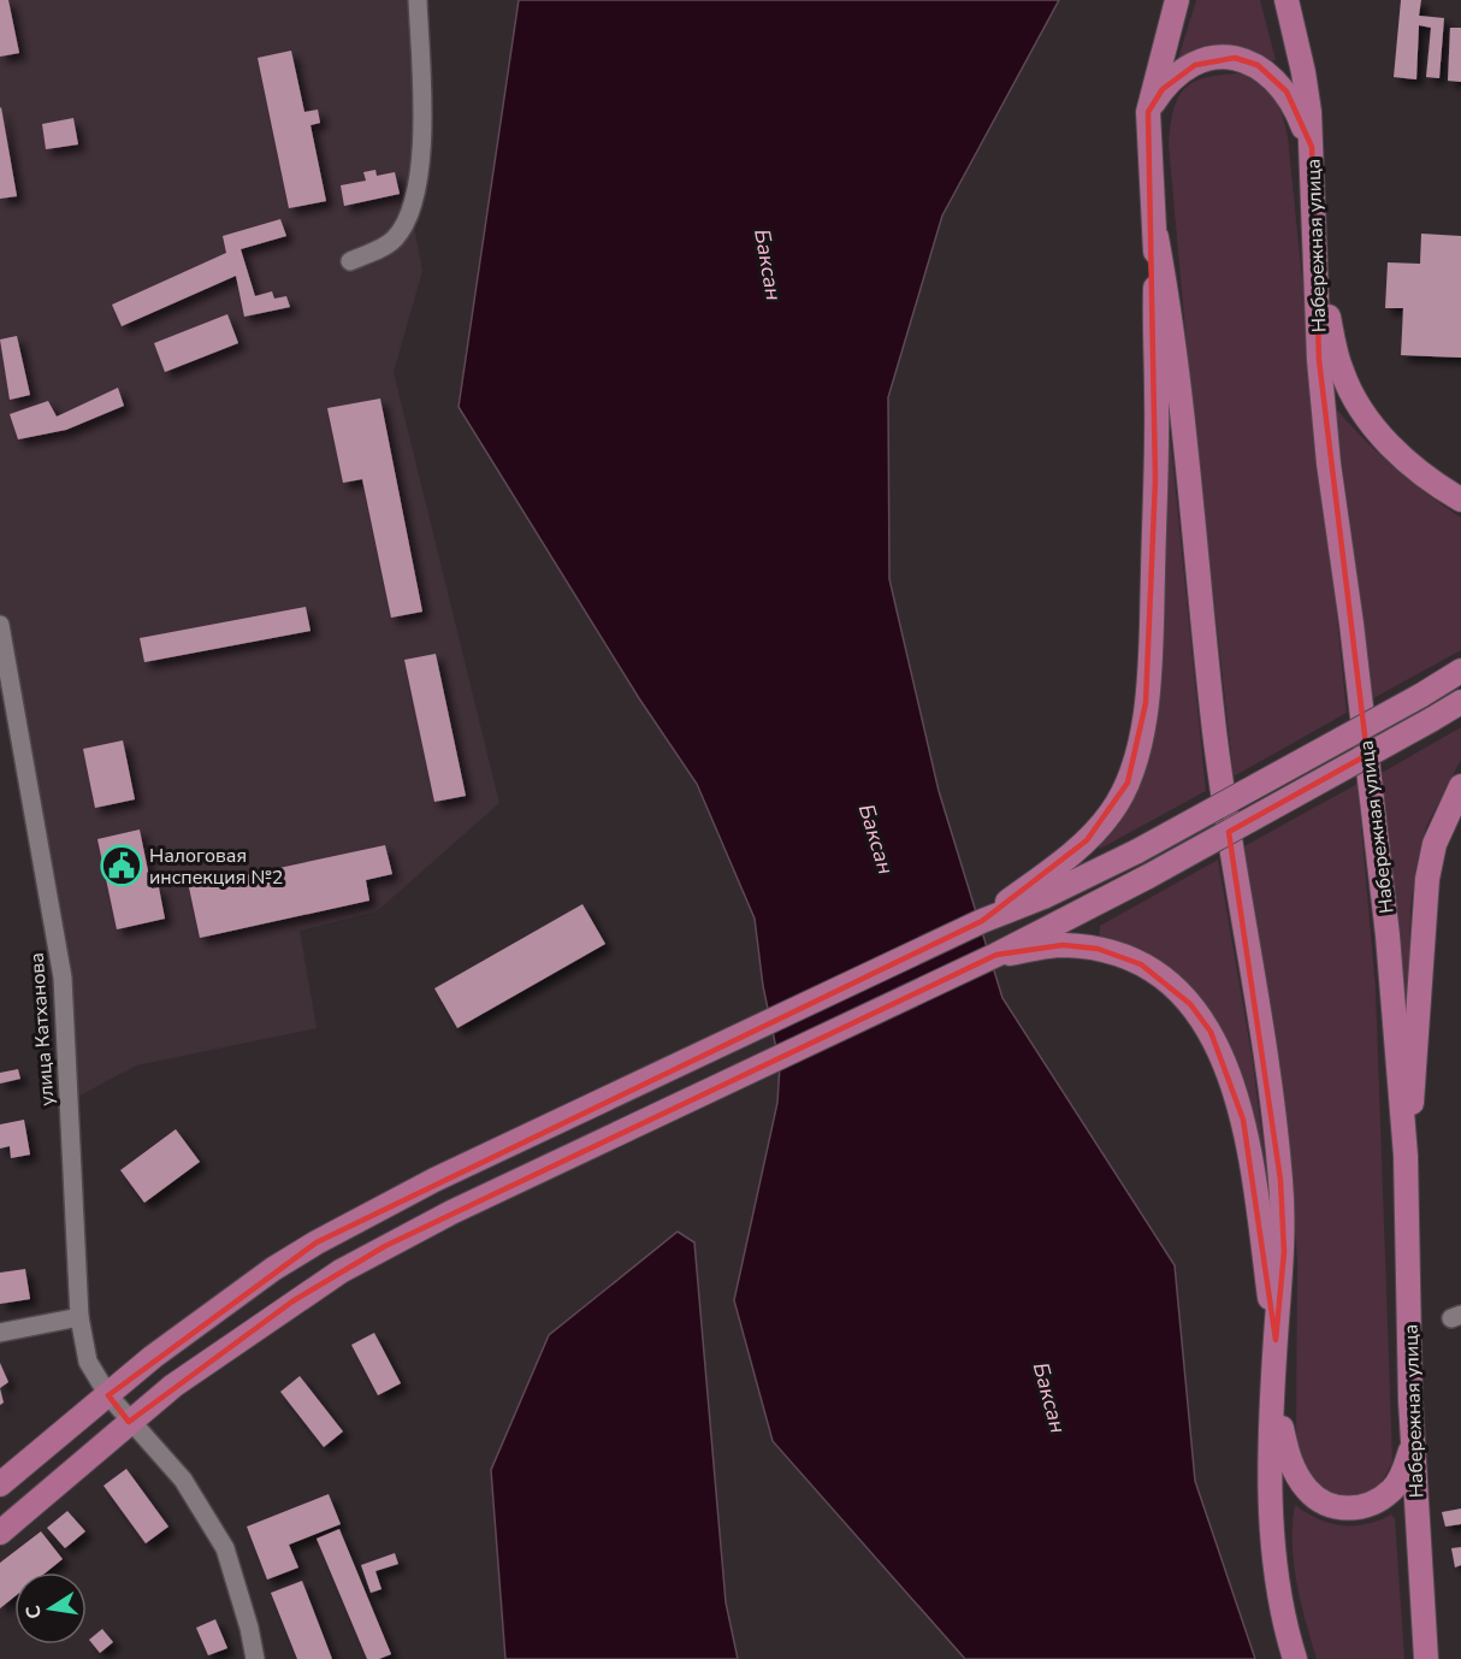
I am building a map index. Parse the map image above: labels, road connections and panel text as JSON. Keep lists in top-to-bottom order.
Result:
{
  "streets": {
    "main road": ["Набережная улица"],
    "street": ["улица Катханова"]
  },
  "water": ["Баксан"],
  "places": {
    "public building": ["Налоговая инспекция №2"]
  },
  "north": "left"
}
